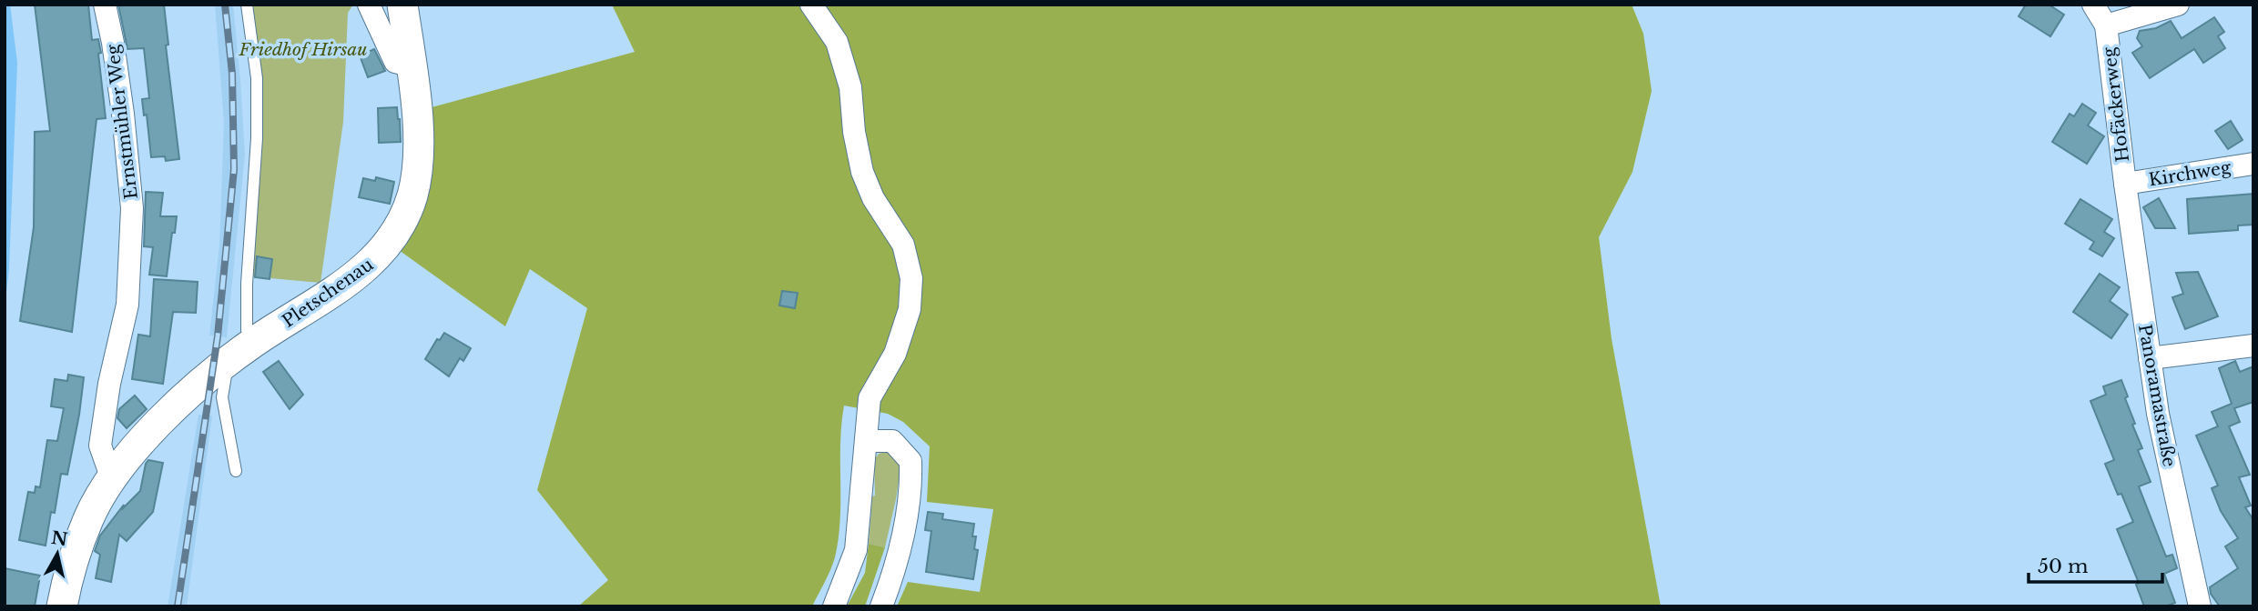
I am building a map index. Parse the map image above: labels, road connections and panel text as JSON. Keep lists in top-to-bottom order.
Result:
{
  "streets": {
    "main road": ["Pletschenau"],
    "street": [
      "Hofäckerweg",
      "Ernstmühler Weg",
      "Kirchweg",
      "Panoramastraße"
    ]
  },
  "crossings": [
    ["Hofäckerweg", "Kirchweg"],
    ["Hofäckerweg", "Panoramastraße"],
    ["Ernstmühler Weg", "Pletschenau"],
    ["Kirchweg", "Panoramastraße"]
  ],
  "parks": ["Friedhof Hirsau"],
  "scale_bar": "50 m",
  "north": "top"
}
